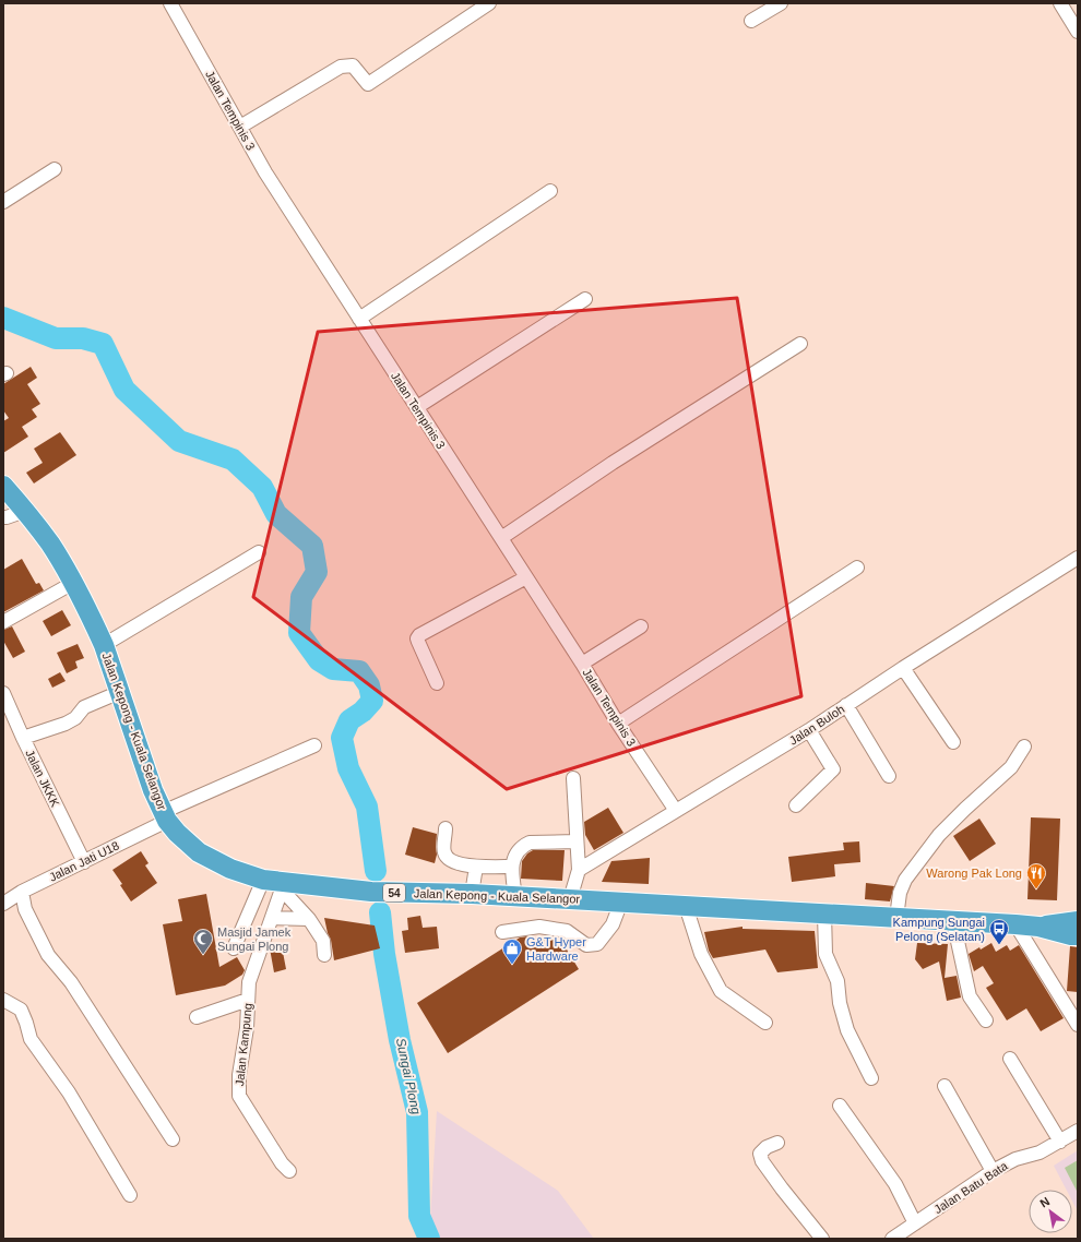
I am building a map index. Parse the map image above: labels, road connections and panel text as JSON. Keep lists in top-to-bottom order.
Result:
{
  "streets": {
    "highway": ["Jalan Kepong - Kuala Selangor", "54"],
    "street": [
      "Jalan Tempinis 3",
      "Jalan Buloh",
      "Jalan JKKK",
      "Jalan Jati U18",
      "Jalan Kampung",
      "Jalan Batu Bata"
    ]
  },
  "crossings": [
    ["Jalan Tempinis 3", "Jalan Buloh"],
    ["Jalan Buloh", "Jalan Kepong - Kuala Selangor"],
    ["Jalan Kepong - Kuala Selangor", "Jalan Jati U18"],
    ["Jalan Kepong - Kuala Selangor", "Jalan Kampung"],
    ["Jalan JKKK", "Jalan Jati U18"]
  ],
  "water": ["Sungai Plong"],
  "places": {
    "restaurant": ["Warong Pak Long"],
    "bus stop": ["Kampung Sungai Pelong (Selatan)"],
    "mosque": ["Masjid Jamek Sungai Plong"],
    "shop": ["G&T Hyper Hardware"]
  },
  "north": "top left"
}
